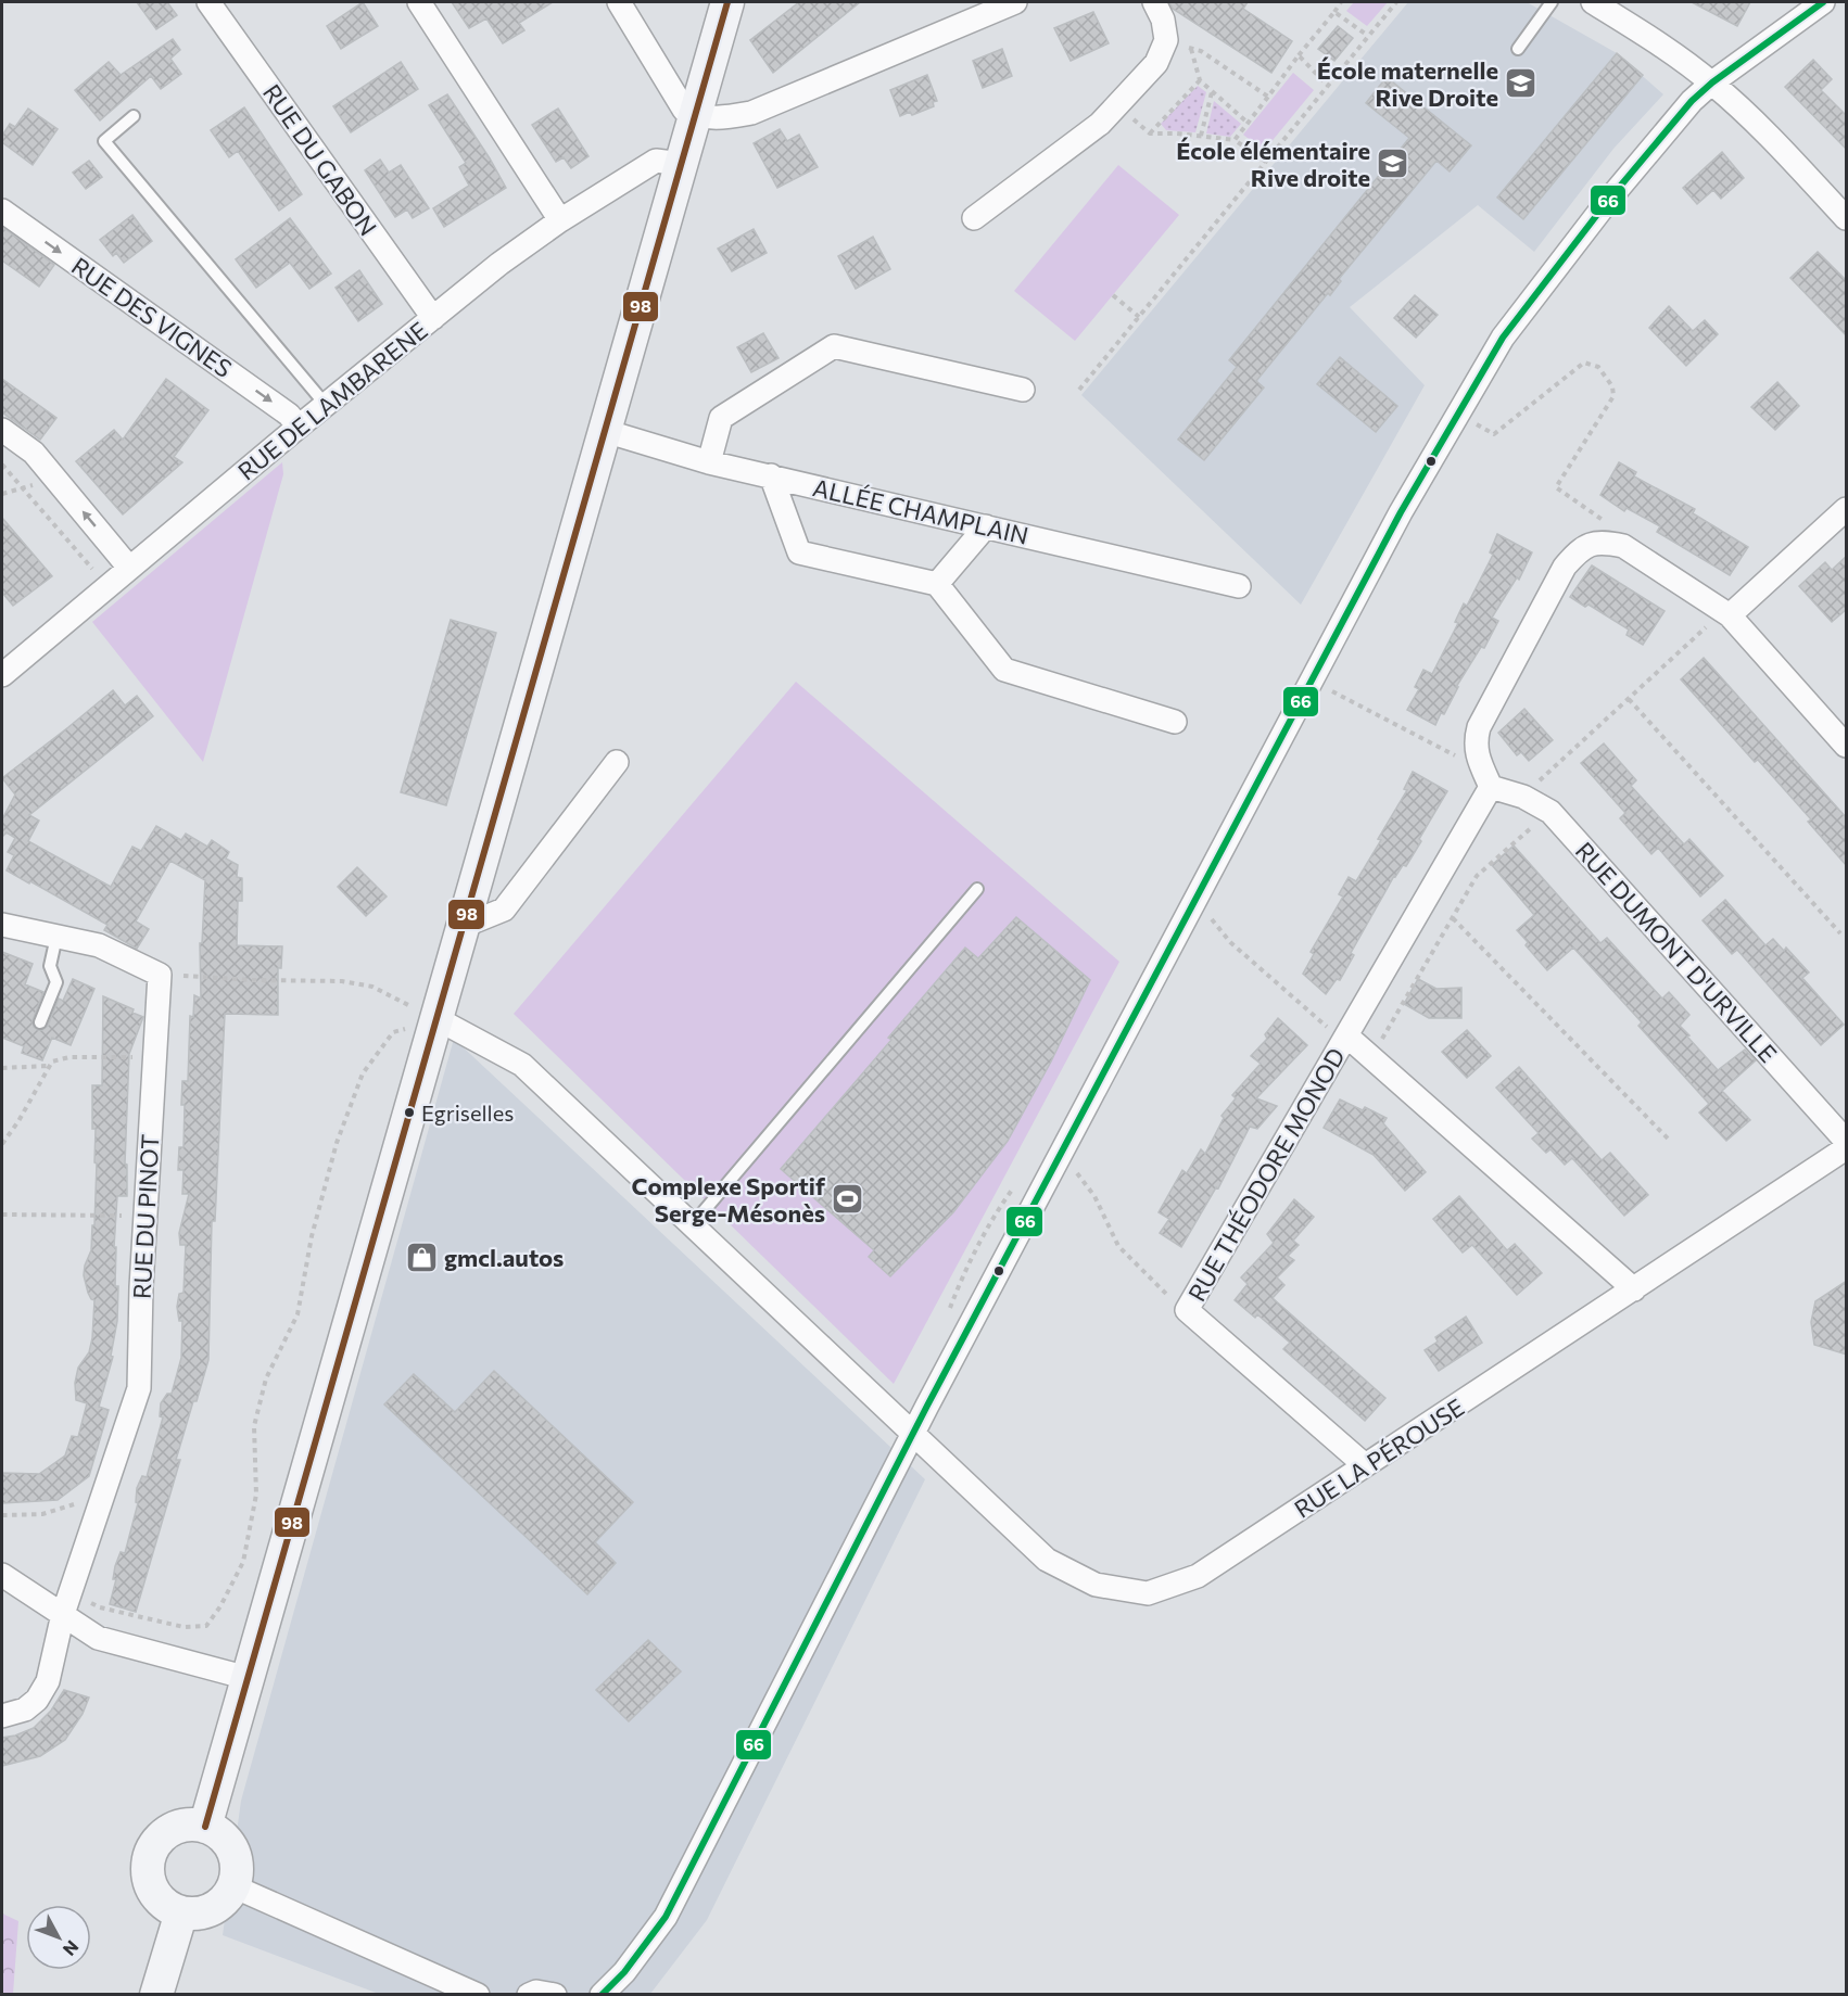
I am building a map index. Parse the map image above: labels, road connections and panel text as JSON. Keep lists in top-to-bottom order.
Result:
{
  "streets": {
    "street": [
      "RUE DU GABON",
      "RUE DES VIGNES",
      "RUE DE LAMBARENE",
      "ALLÉE CHAMPLAIN",
      "RUE DUMONT D'URVILLE",
      "RUE THÉODORE MONOD",
      "RUE DU PINOT",
      "RUE LA PÉROUSE"
    ]
  },
  "crossings": [
    ["RUE DU GABON", "RUE DE LAMBARENE"],
    ["RUE DES VIGNES", "RUE DE LAMBARENE"],
    ["RUE DUMONT D'URVILLE", "RUE THÉODORE MONOD"],
    ["RUE THÉODORE MONOD", "RUE LA PÉROUSE"]
  ],
  "places": {
    "school or university": ["École maternelle Rive Droite", "École élémentaire Rive droite"],
    "other": ["Egriselles"],
    "sports": ["Complexe Sportif Serge-Mésonès"],
    "shop": ["gmcl.autos"]
  },
  "lines": ["transit line 66", "transit line 98"],
  "north": "bottom right"
}
